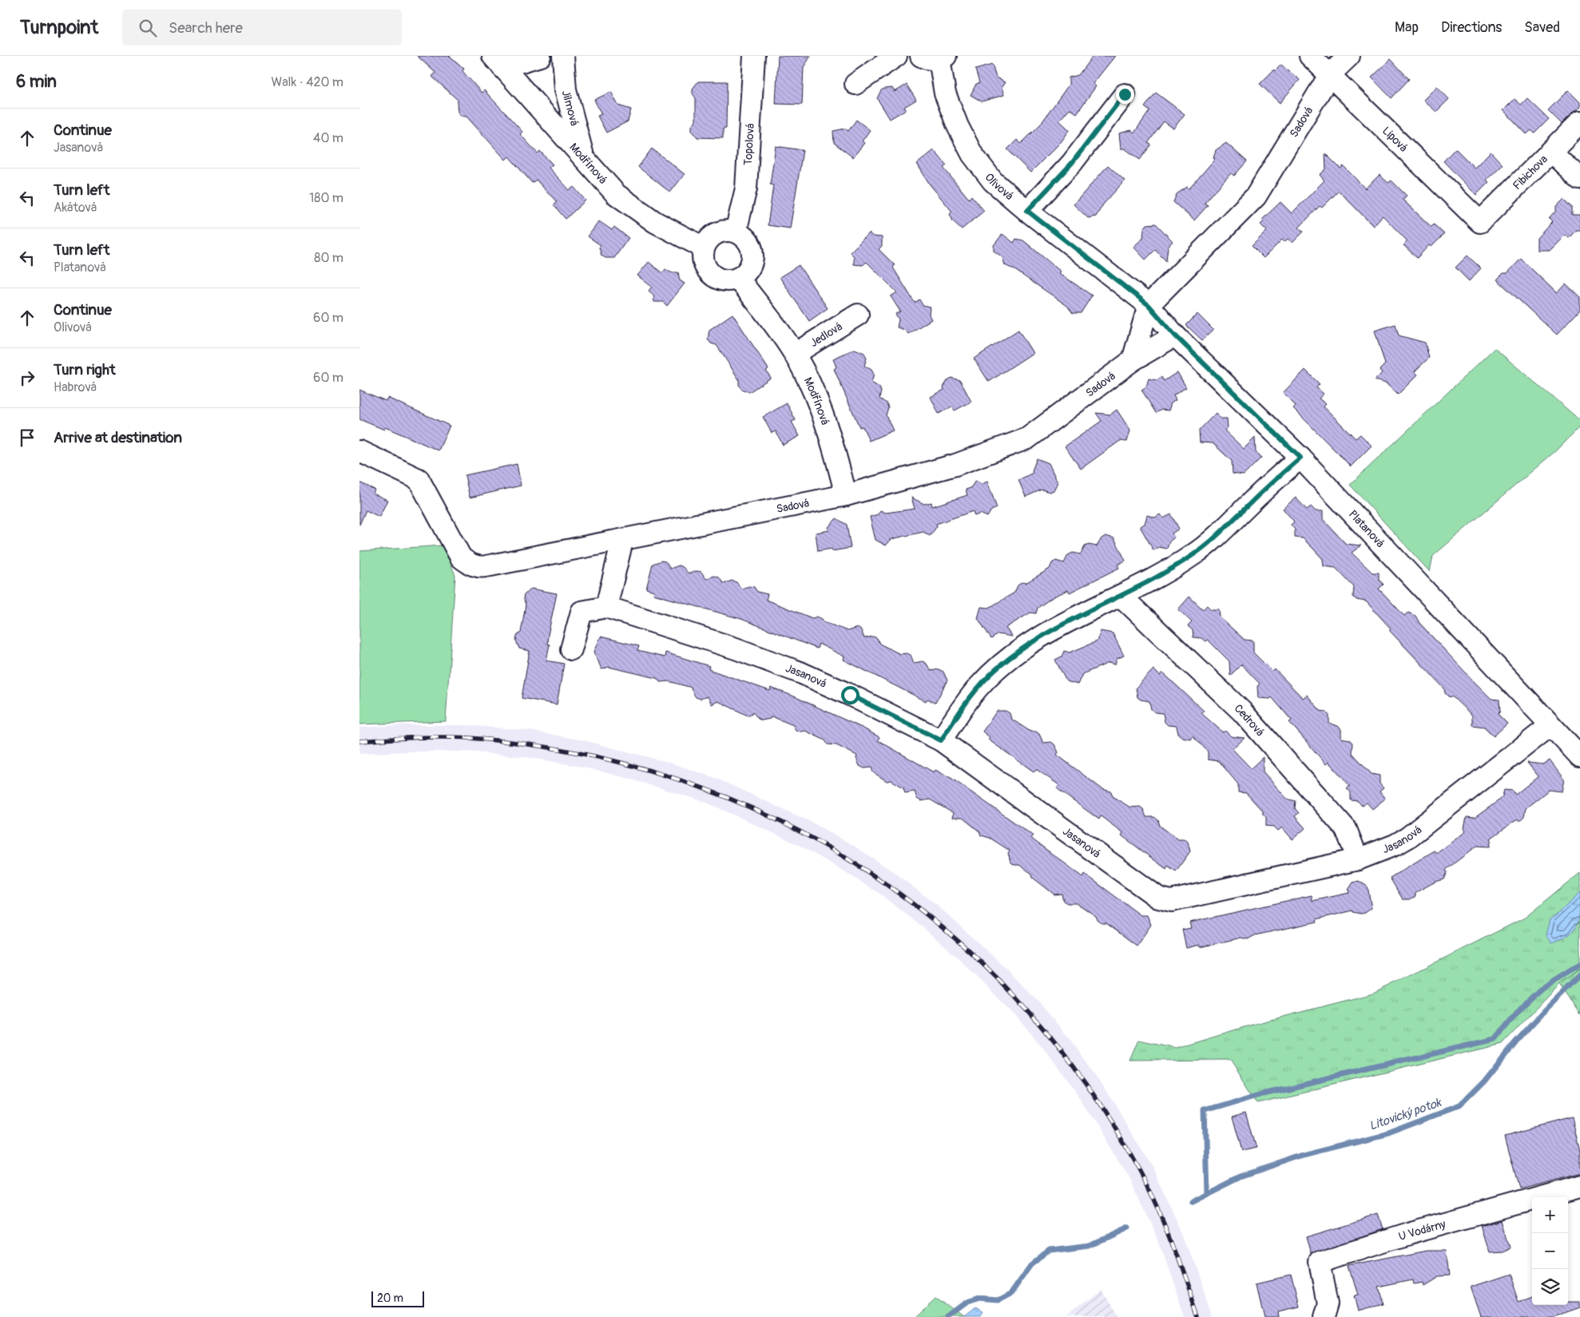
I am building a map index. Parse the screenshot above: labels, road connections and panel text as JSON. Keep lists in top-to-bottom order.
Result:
{
  "streets": {
    "street": [
      "Jilmová",
      "Sadová",
      "Lipová",
      "Topolová",
      "Modřínová",
      "Fibichova",
      "Olivová",
      "Jedlová",
      "Platanová",
      "Jasanová",
      "Cedrová",
      "U Vodárny"
    ]
  },
  "crossings": [
    ["Jilmová", "Modřínová"],
    ["Sadová", "Lipová"],
    ["Sadová", "Modřínová"],
    ["Sadová", "Olivová"],
    ["Sadová", "Platanová"],
    ["Lipová", "Fibichova"],
    ["Topolová", "Modřínová"],
    ["Modřínová", "Jedlová"],
    ["Olivová", "Platanová"],
    ["Platanová", "Jasanová"],
    ["Jasanová", "Cedrová"]
  ],
  "water": ["Litovický potok"],
  "scale_bar": "20 m",
  "page": {
    "header": "Turnpoint",
    "search": "Search here",
    "nav": ["Map", "Directions", "Saved"],
    "heading": ["6 min", "Walk · 420 m"],
    "list": [
      ["Continue", "Jasanová", "40 m"],
      ["Turn left", "Akátová", "180 m"],
      ["Turn left", "Platanová", "80 m"],
      ["Continue", "Olivová", "60 m"],
      ["Turn right", "Habrová", "60 m"],
      "Arrive at destination"
    ],
    "map_buttons": ["+", "−"],
    "scale": "20 m"
  }
}
